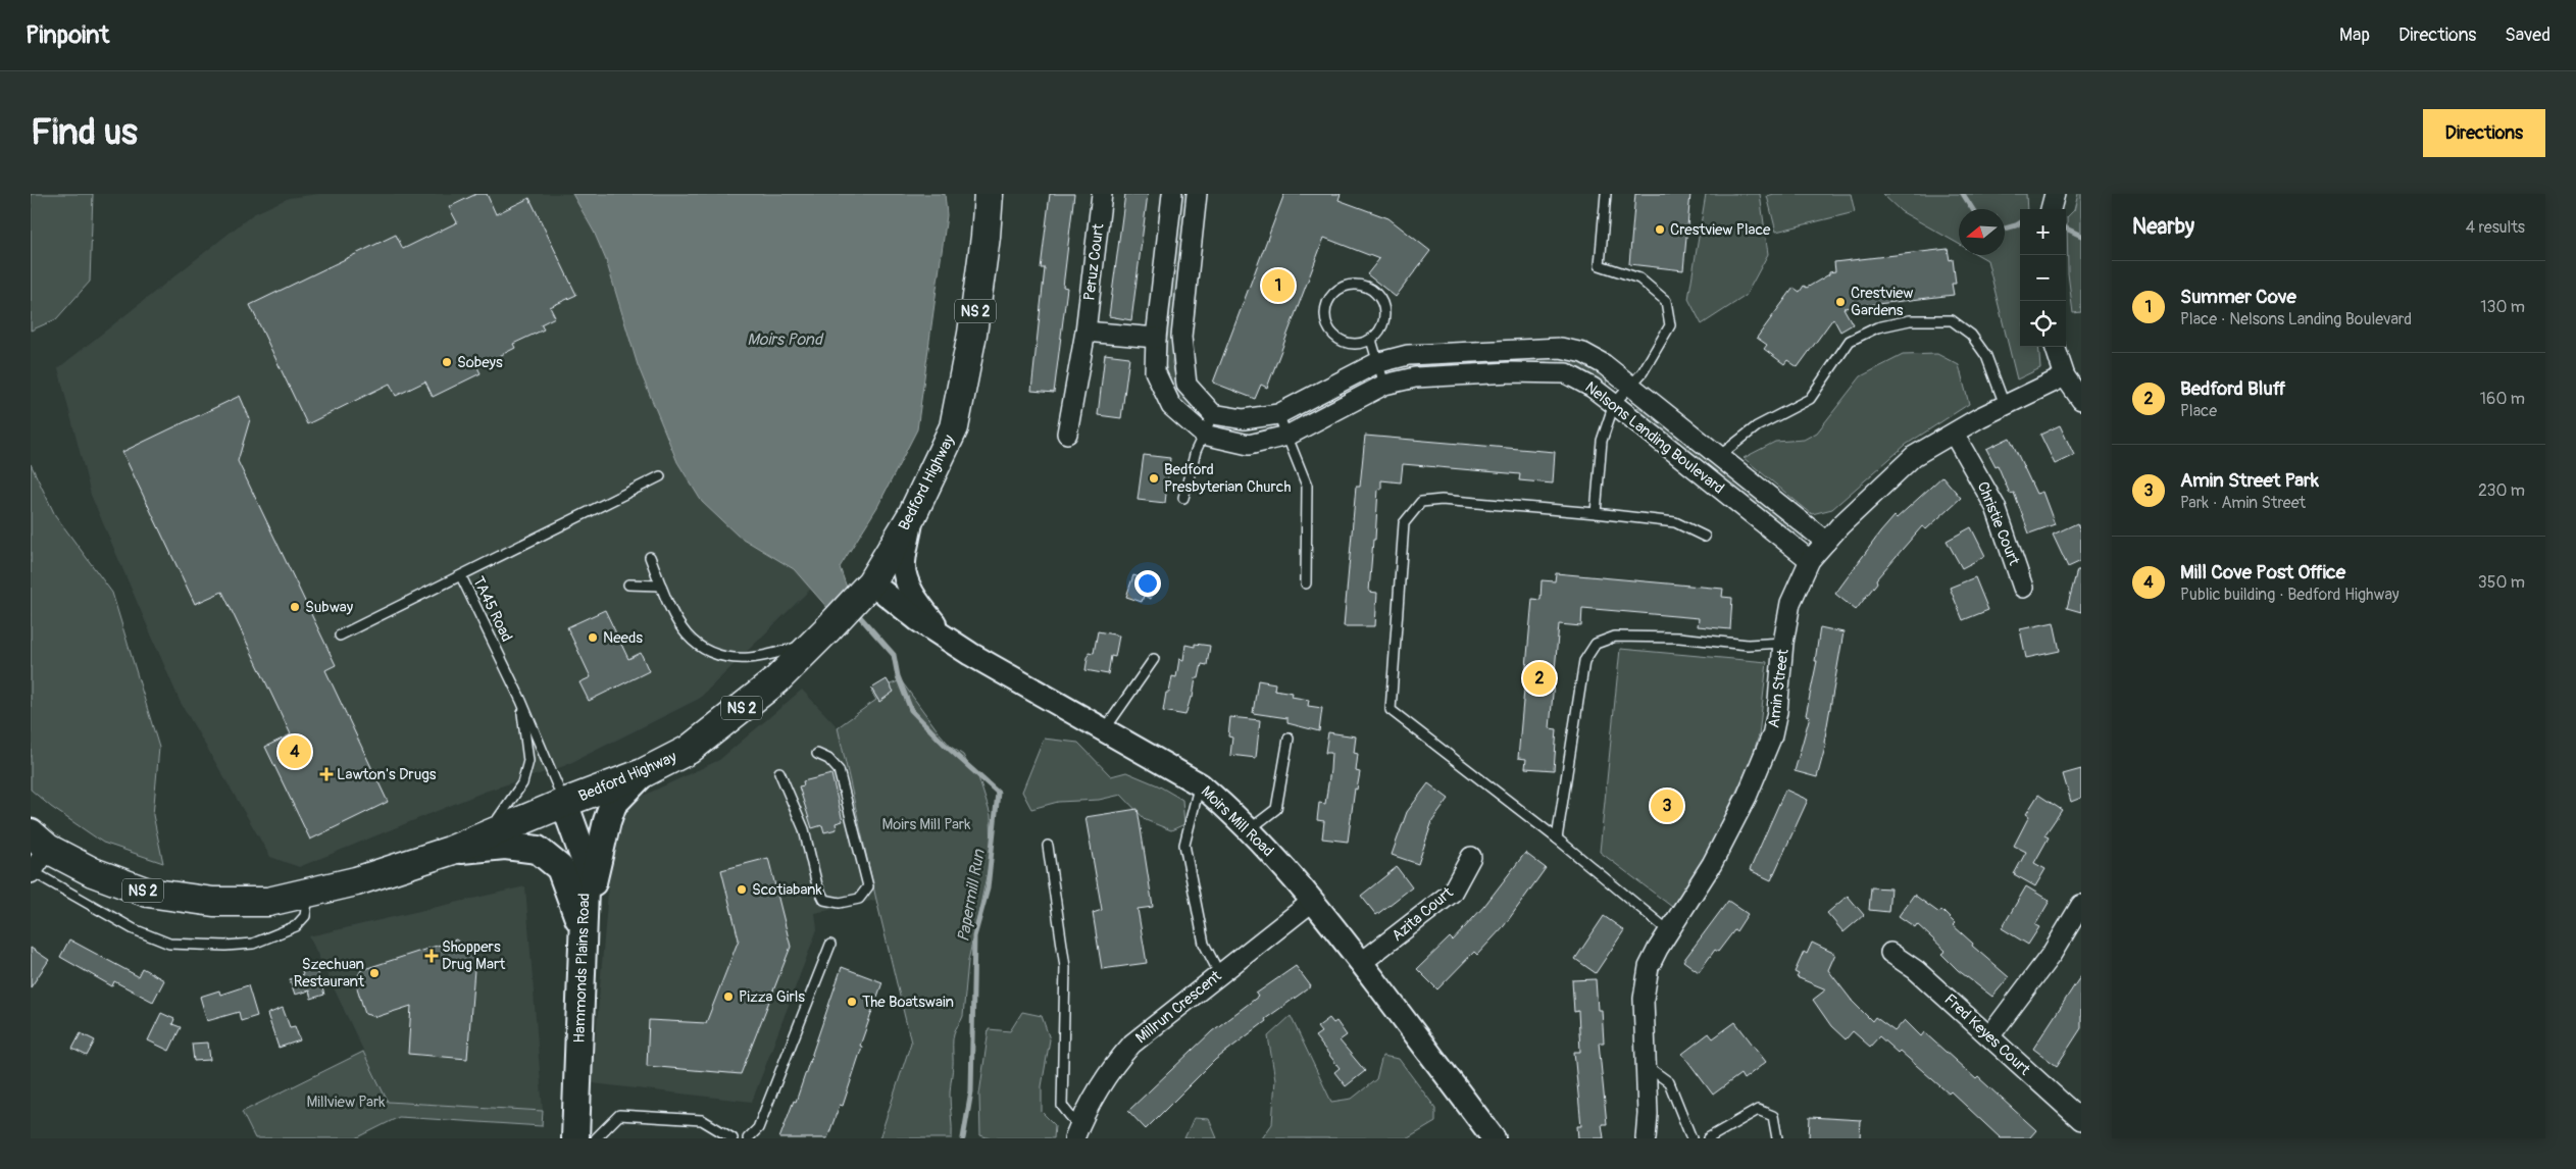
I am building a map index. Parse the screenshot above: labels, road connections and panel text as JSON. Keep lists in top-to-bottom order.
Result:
{
  "streets": {
    "main road": ["NS 2", "Bedford Highway", "Hammonds Plains Road"],
    "street": [
      "Peruz Court",
      "Nelsons Landing Boulevard",
      "Christie Court",
      "Amin Street",
      "Moirs Mill Road",
      "Azita Court",
      "Millrun Crescent",
      "Fred Keyes Court"
    ],
    "lane": ["TA45 Road"]
  },
  "crossings": [
    ["Nelsons Landing Boulevard", "Amin Street"],
    ["Bedford Highway", "TA45 Road"],
    ["Bedford Highway", "Moirs Mill Road"],
    ["Bedford Highway", "Hammonds Plains Road"],
    ["Christie Court", "Amin Street"],
    ["TA45 Road", "Hammonds Plains Road"],
    ["Moirs Mill Road", "Azita Court"],
    ["Moirs Mill Road", "Millrun Crescent"]
  ],
  "water": ["Moirs Pond", "Papermill Run"],
  "parks": ["Moirs Mill Park", "Millview Park"],
  "places": {
    "other": [
      "Crestview Place",
      "Crestview Gardens",
      "Sobeys",
      "Bedford Presbyterian Church",
      "Subway",
      "Needs",
      "Scotiabank",
      "Szechuan Restaurant",
      "Pizza Girls",
      "The Boatswain"
    ],
    "health": ["Lawton's Drugs", "Shoppers Drug Mart"]
  },
  "north": "left",
  "page": {
    "header": "Pinpoint",
    "nav": ["Map", "Directions", "Saved"],
    "buttons": "Directions",
    "title": "Find us",
    "heading": ["Nearby", "4 results"],
    "map_buttons": ["+", "−"],
    "list": [
      {
        "mark": "1",
        "name": "Summer Cove",
        "note": "Place · Nelsons Landing Boulevard",
        "value": "130 m"
      },
      {
        "mark": "2",
        "name": "Bedford Bluff",
        "note": "Place",
        "value": "160 m"
      },
      {
        "mark": "3",
        "name": "Amin Street Park",
        "note": "Park · Amin Street",
        "value": "230 m"
      },
      {
        "mark": "4",
        "name": "Mill Cove Post Office",
        "note": "Public building · Bedford Highway",
        "value": "350 m"
      }
    ],
    "pins": [
      "1",
      "2",
      "4",
      "3"
    ]
  }
}
